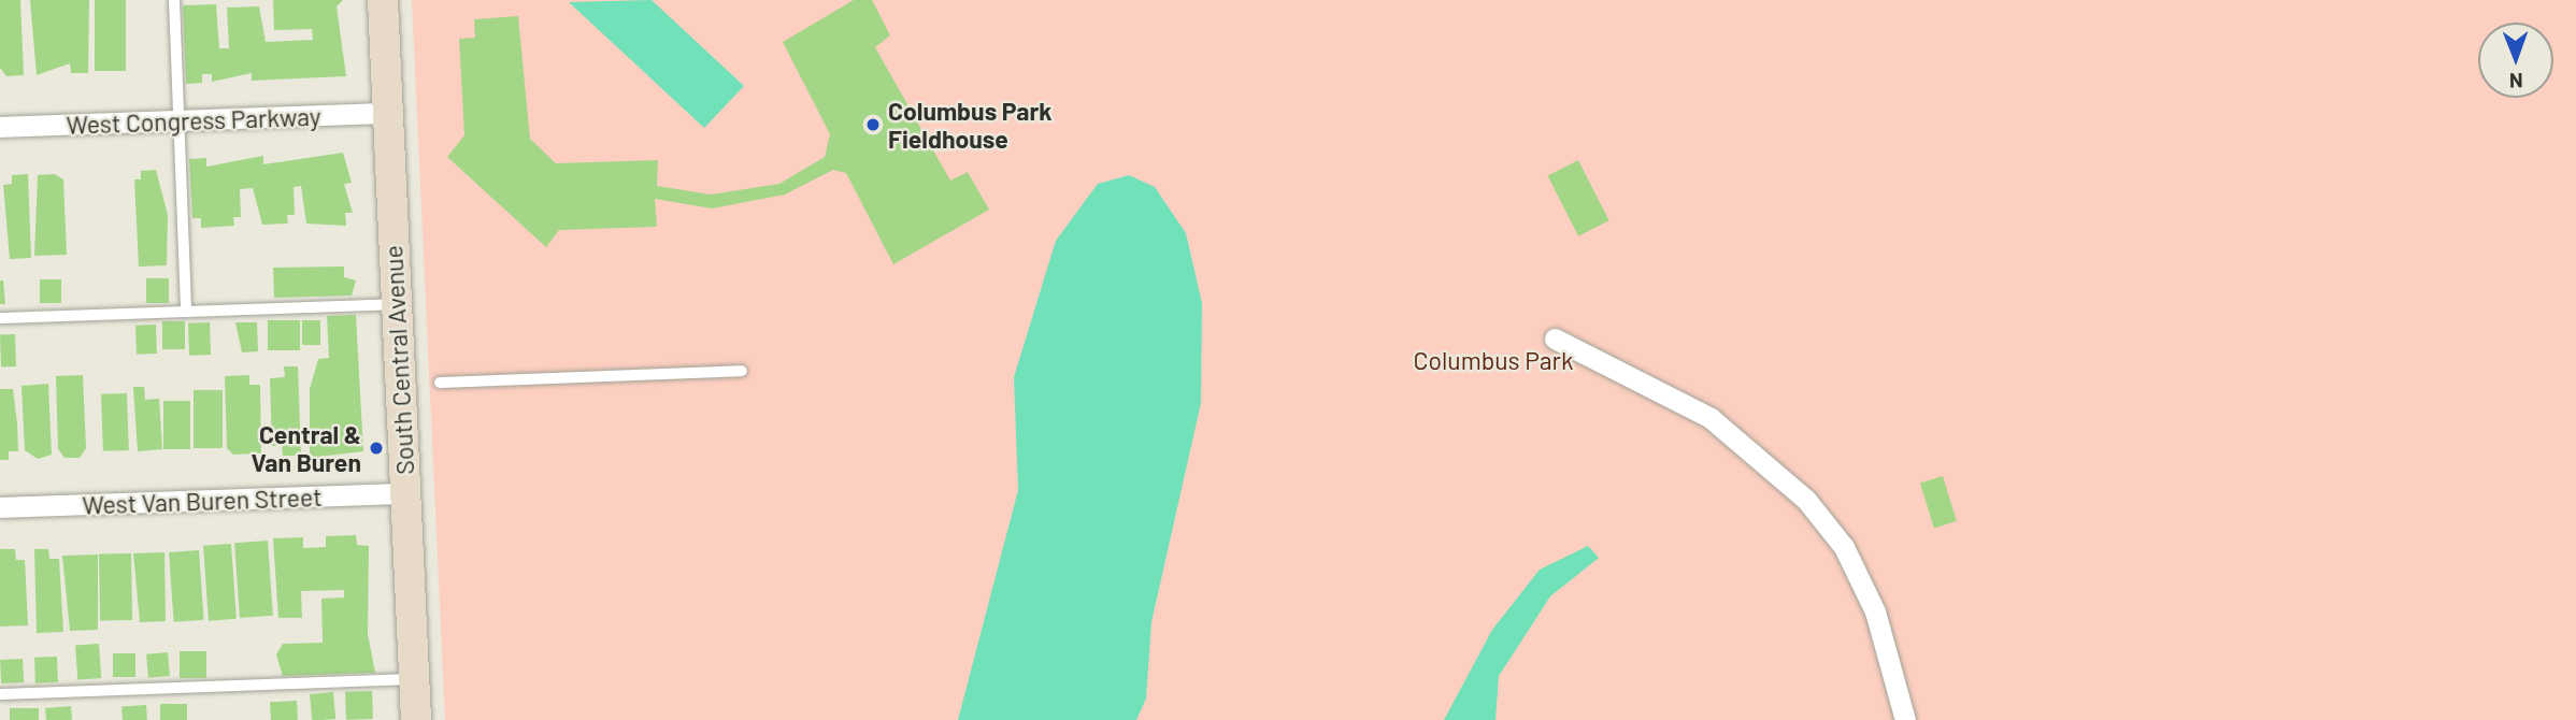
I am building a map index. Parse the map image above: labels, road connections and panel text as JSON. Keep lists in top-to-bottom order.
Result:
{
  "streets": {
    "street": ["West Congress Parkway", "South Central Avenue", "West Van Buren Street"]
  },
  "crossings": [
    ["West Congress Parkway", "South Central Avenue"],
    ["South Central Avenue", "West Van Buren Street"]
  ],
  "parks": ["Columbus Park"],
  "places": ["Columbus Park Fieldhouse", "Central & Van Buren"],
  "north": "bottom"
}
